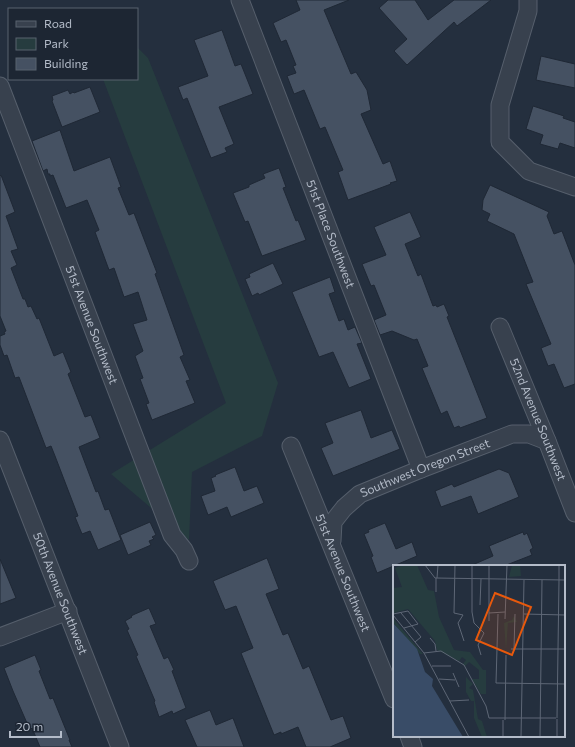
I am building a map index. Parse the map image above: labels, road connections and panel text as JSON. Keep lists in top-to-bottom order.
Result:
{
  "streets": {
    "street": [
      "51st Place Southwest",
      "51st Avenue Southwest",
      "52nd Avenue Southwest",
      "Southwest Oregon Street",
      "50th Avenue Southwest"
    ]
  },
  "crossings": [
    ["51st Place Southwest", "Southwest Oregon Street"],
    ["51st Avenue Southwest", "Southwest Oregon Street"],
    ["52nd Avenue Southwest", "Southwest Oregon Street"]
  ],
  "legend": ["Road", "Park", "Building"],
  "scale_bar": "20 m"
}
